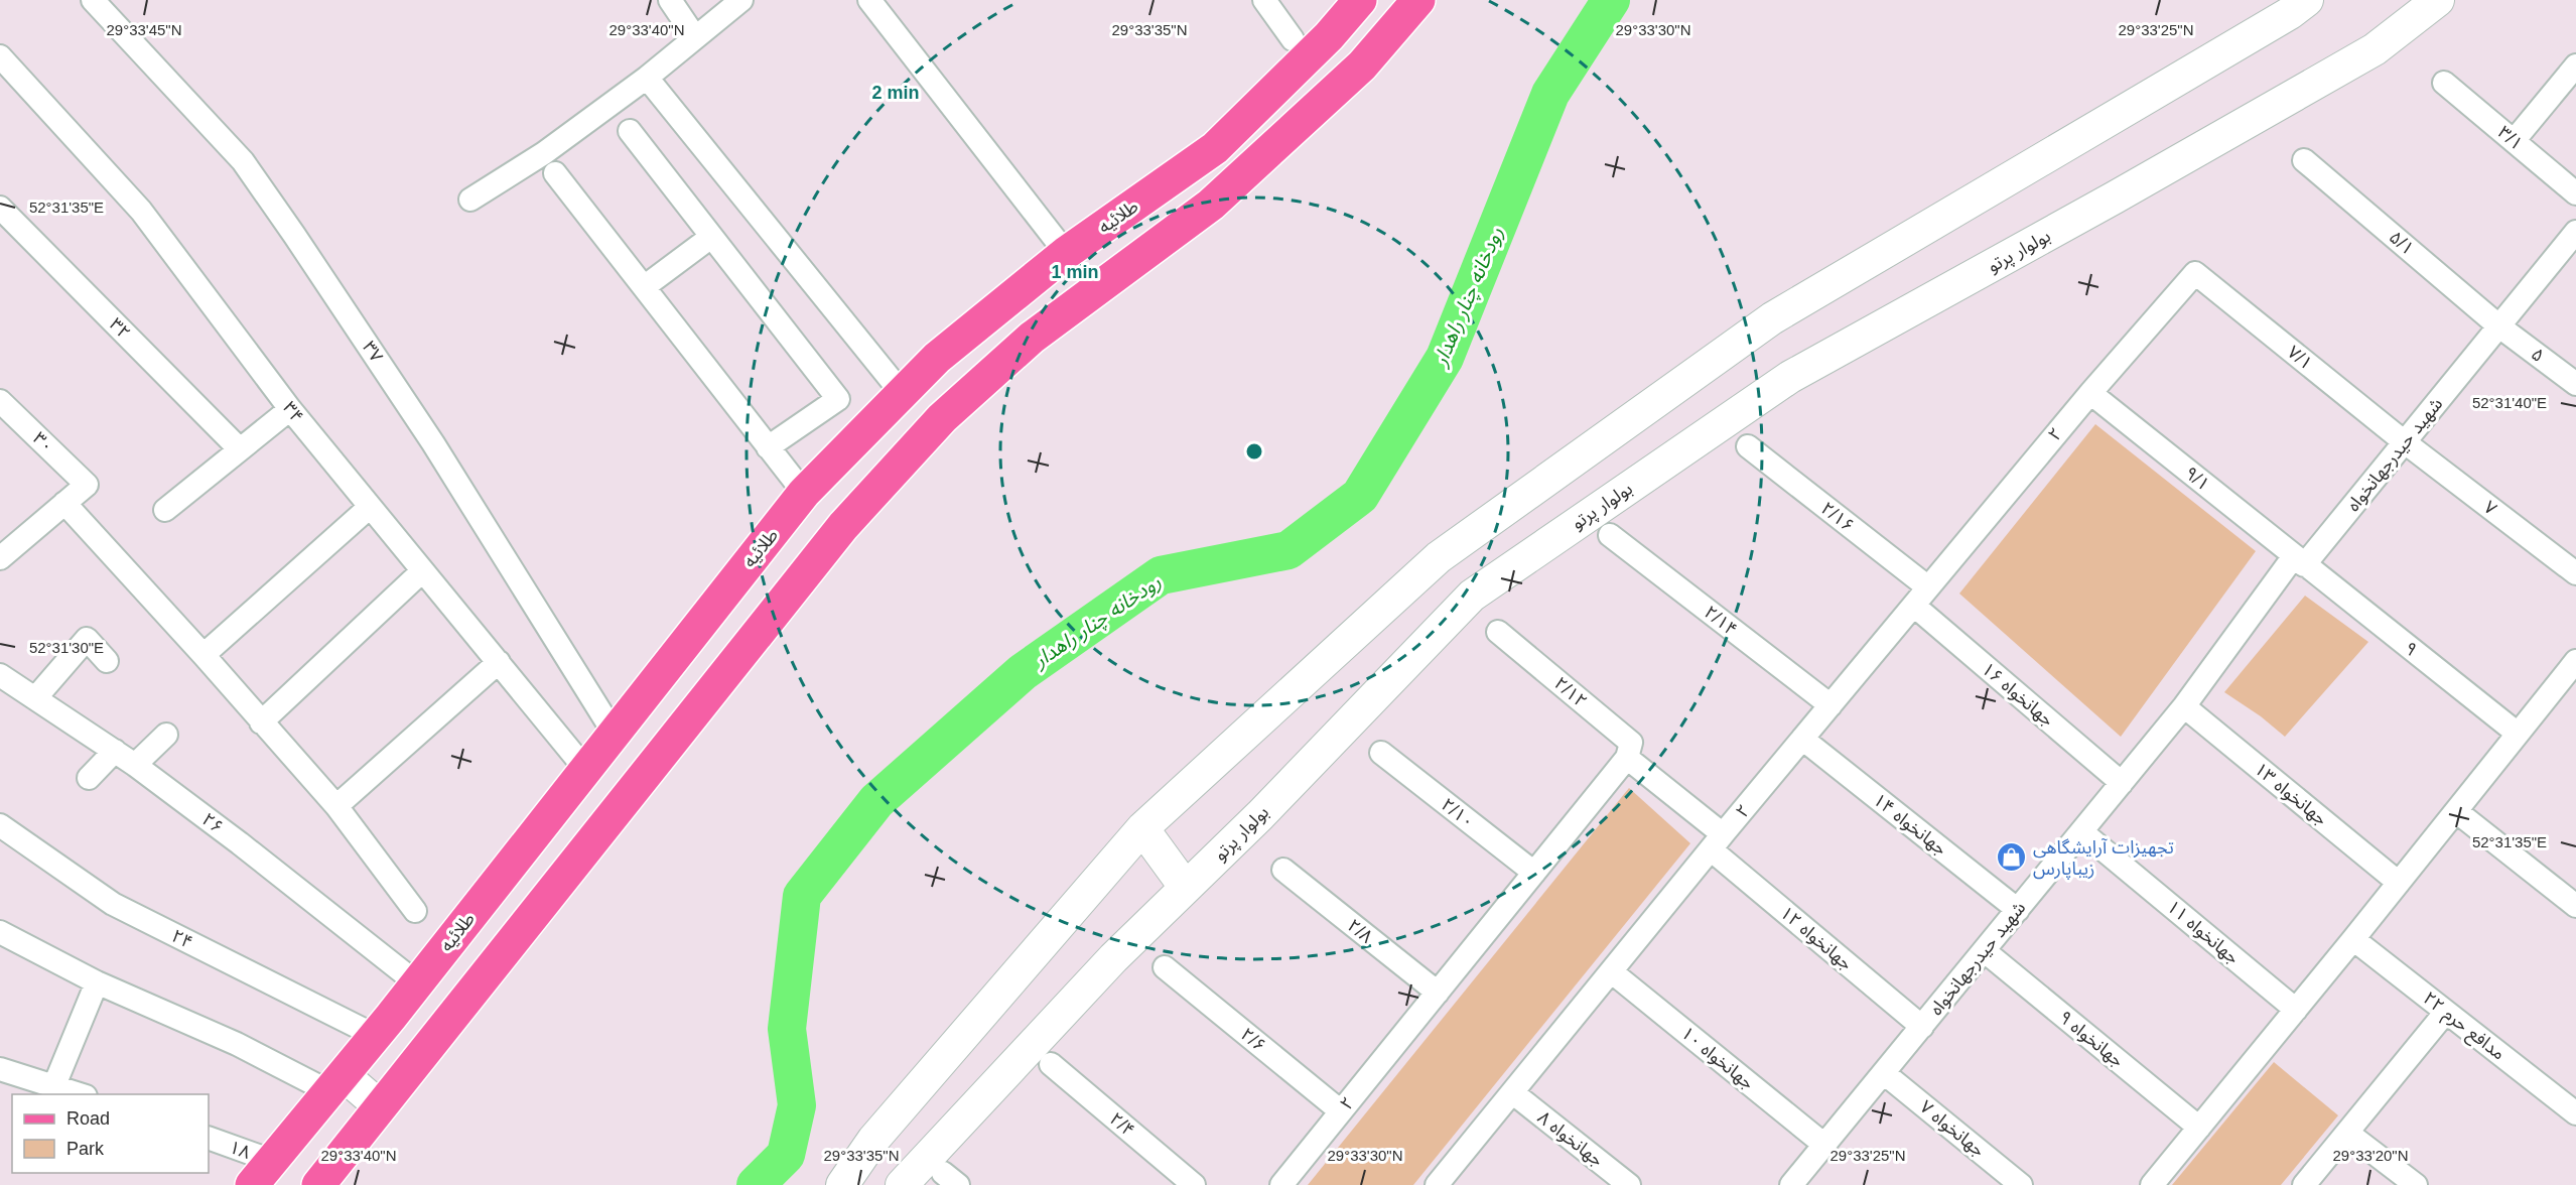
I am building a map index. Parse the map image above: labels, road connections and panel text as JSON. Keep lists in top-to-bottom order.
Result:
{
  "streets": {
    "main road": ["طلائیه", "بولوار پرتو"],
    "street": [
      "۳/۱",
      "۵/۱",
      "۳۲",
      "۳۷",
      "۵",
      "۷/۱",
      "۳۴",
      "۲",
      "۳۰",
      "شهید حیدرجهانخواه",
      "۹/۱",
      "۷",
      "۲/۱۶",
      "۲/۱۴",
      "۹",
      "۲/۱۲",
      "جهانخواه ۱۶",
      "جهانخواه ۱۳",
      "۲/۱۰",
      "۲۶",
      "جهانخواه ۱۴",
      "۲/۸",
      "جهانخواه ۱۱",
      "جهانخواه ۱۲",
      "۲۴",
      "مدافع حرم ۲۲",
      "جهانخواه ۹",
      "۲/۶",
      "جهانخواه ۱۰",
      "۲/۴",
      "جهانخواه ۷",
      "جهانخواه ۸",
      "۱۸"
    ]
  },
  "crossings": [
    ["طلائیه", "۳۷"],
    ["طلائیه", "۳۴"],
    ["طلائیه", "۲۶"],
    ["طلائیه", "۲۴"],
    ["طلائیه", "۱۸"],
    ["۵/۱", "۵"],
    ["۵/۱", "شهید حیدرجهانخواه"],
    ["۵", "شهید حیدرجهانخواه"],
    ["۷/۱", "۲"],
    ["۷/۱", "شهید حیدرجهانخواه"],
    ["۷/۱", "۷"],
    ["۲", "۹/۱"],
    ["۲", "۲/۱۶"],
    ["۲", "۲/۱۴"],
    ["۲", "۲/۱۲"],
    ["۲", "جهانخواه ۱۶"],
    ["۲", "۲/۱۰"],
    ["۲", "جهانخواه ۱۴"],
    ["۲", "۲/۸"],
    ["۲", "جهانخواه ۱۲"],
    ["۲", "۲/۶"],
    ["شهید حیدرجهانخواه", "۹/۱"],
    ["شهید حیدرجهانخواه", "۷"],
    ["شهید حیدرجهانخواه", "۹"],
    ["شهید حیدرجهانخواه", "جهانخواه ۱۶"],
    ["شهید حیدرجهانخواه", "جهانخواه ۱۳"],
    ["شهید حیدرجهانخواه", "جهانخواه ۱۴"],
    ["شهید حیدرجهانخواه", "جهانخواه ۱۱"],
    ["شهید حیدرجهانخواه", "جهانخواه ۱۲"],
    ["شهید حیدرجهانخواه", "جهانخواه ۹"],
    ["شهید حیدرجهانخواه", "جهانخواه ۱۰"],
    ["شهید حیدرجهانخواه", "جهانخواه ۷"],
    ["۹/۱", "۹"],
    ["۲/۱۶", "جهانخواه ۱۶"]
  ],
  "water": ["رودخانه چنار راهدار"],
  "places": {
    "shop": ["تجهیزات آرایشگاهی زیباپارس"]
  },
  "legend": ["Road", "Park"],
  "coordinates": [
    "29°33'45\"N",
    "29°33'40\"N",
    "29°33'35\"N",
    "29°33'30\"N",
    "29°33'25\"N",
    "52°31'35\"E",
    "52°31'40\"E",
    "52°31'30\"E",
    "29°33'20\"N"
  ],
  "rings": ["2 min", "1 min"]
}
